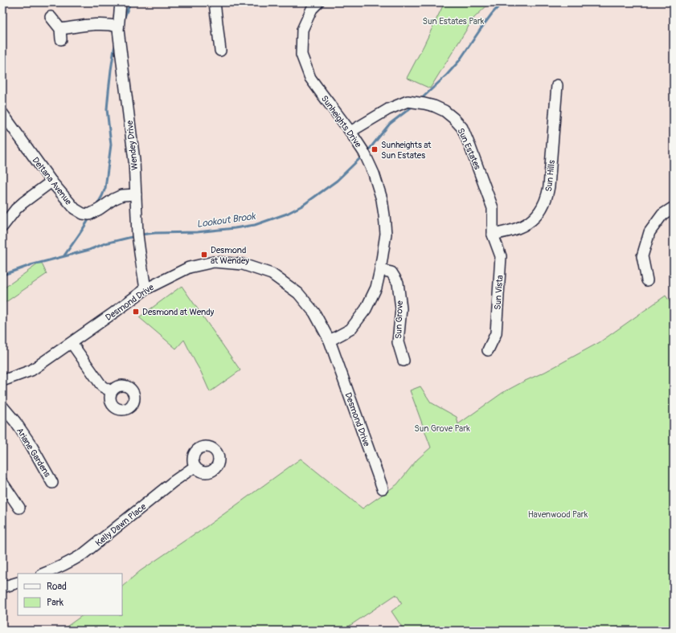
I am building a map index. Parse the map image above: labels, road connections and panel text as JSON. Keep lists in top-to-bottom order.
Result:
{
  "streets": {
    "street": [
      "Sunheights Drive",
      "Wendey Drive",
      "Sun Estates",
      "Sun Hills",
      "Deltana Avenue",
      "Sun Vista",
      "Desmond Drive",
      "Sun Grove",
      "Ariane Gardens",
      "Kelly Dawn Place"
    ]
  },
  "crossings": [
    ["Sunheights Drive", "Sun Estates"],
    ["Sunheights Drive", "Desmond Drive"],
    ["Sunheights Drive", "Sun Grove"],
    ["Wendey Drive", "Deltana Avenue"],
    ["Wendey Drive", "Desmond Drive"],
    ["Sun Estates", "Sun Hills"],
    ["Sun Estates", "Sun Vista"],
    ["Sun Hills", "Sun Vista"]
  ],
  "water": ["Lookout Brook"],
  "parks": ["Sun Estates Park", "Sun Grove Park", "Havenwood Park"],
  "places": {
    "transit": ["Sunheights at Sun Estates", "Desmond at Wendey", "Desmond at Wendy"]
  },
  "legend": ["Road", "Park"]
}
